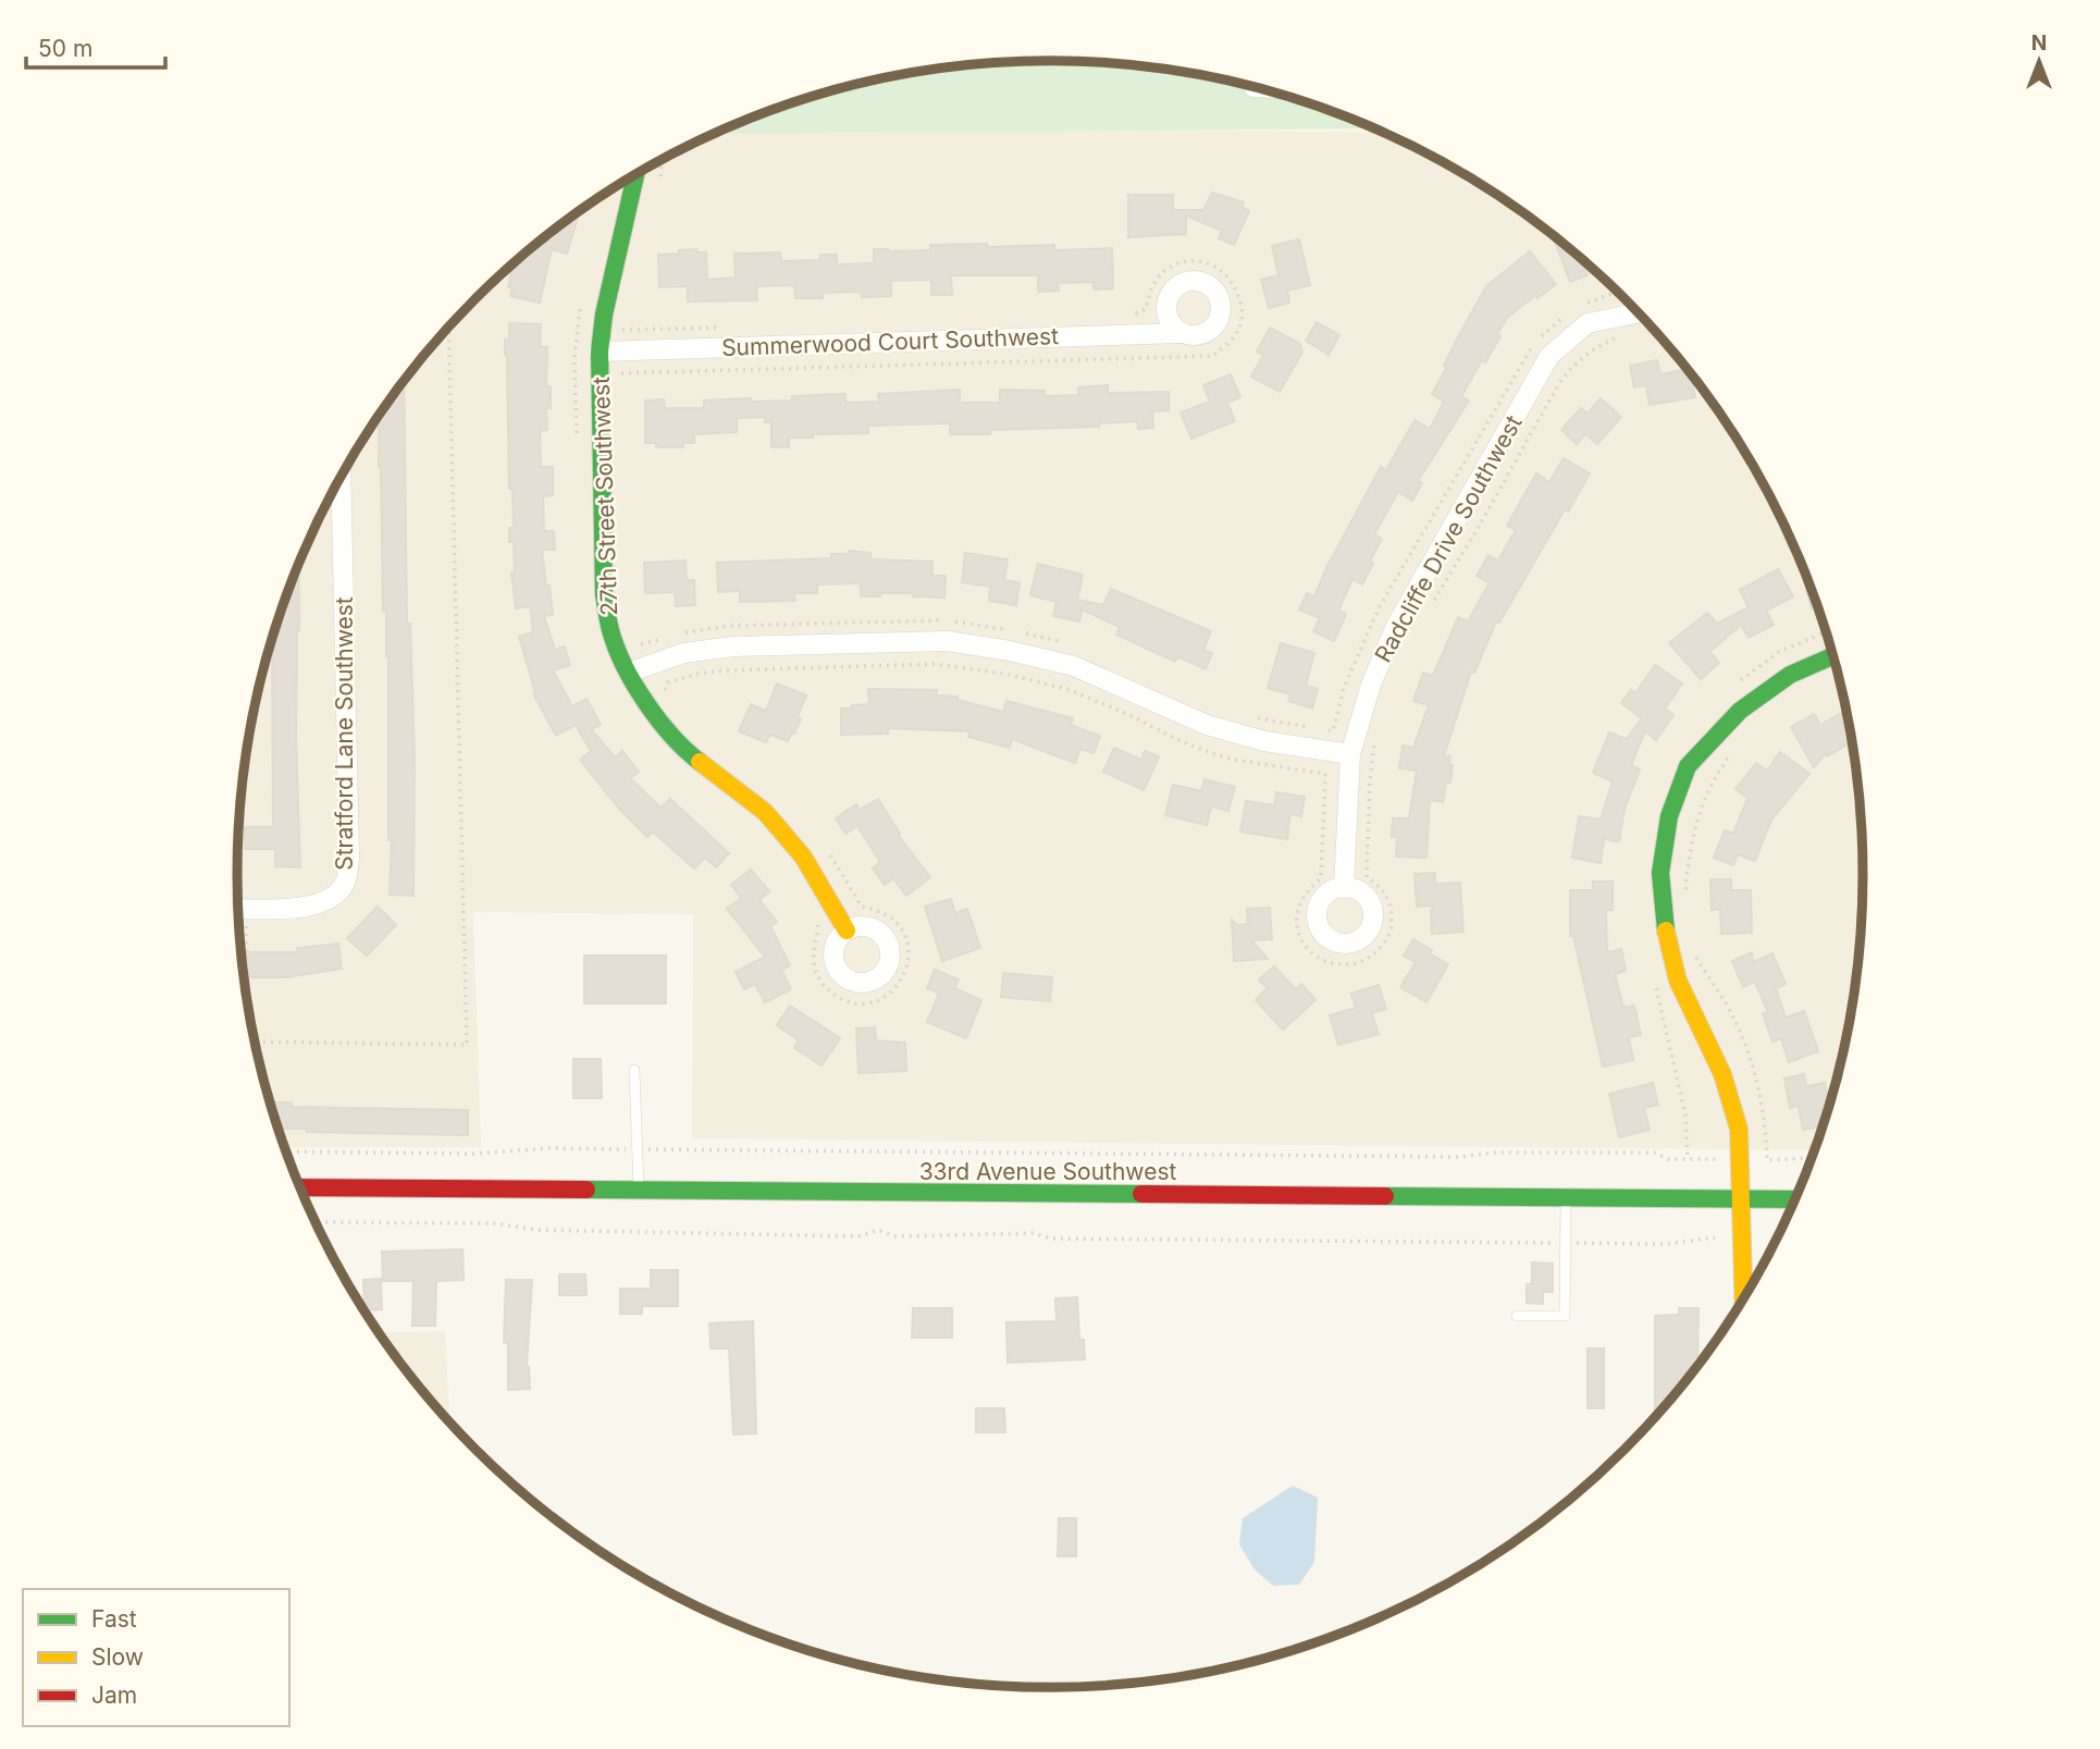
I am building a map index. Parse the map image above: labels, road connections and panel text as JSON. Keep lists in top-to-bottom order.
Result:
{
  "streets": {
    "street": [
      "Summerwood Court Southwest",
      "27th Street Southwest",
      "Radcliffe Drive Southwest",
      "Stratford Lane Southwest",
      "33rd Avenue Southwest"
    ]
  },
  "crossings": [
    ["Summerwood Court Southwest", "27th Street Southwest"]
  ],
  "legend": ["Fast", "Slow", "Jam"],
  "scale_bar": "50 m",
  "north": "top"
}
